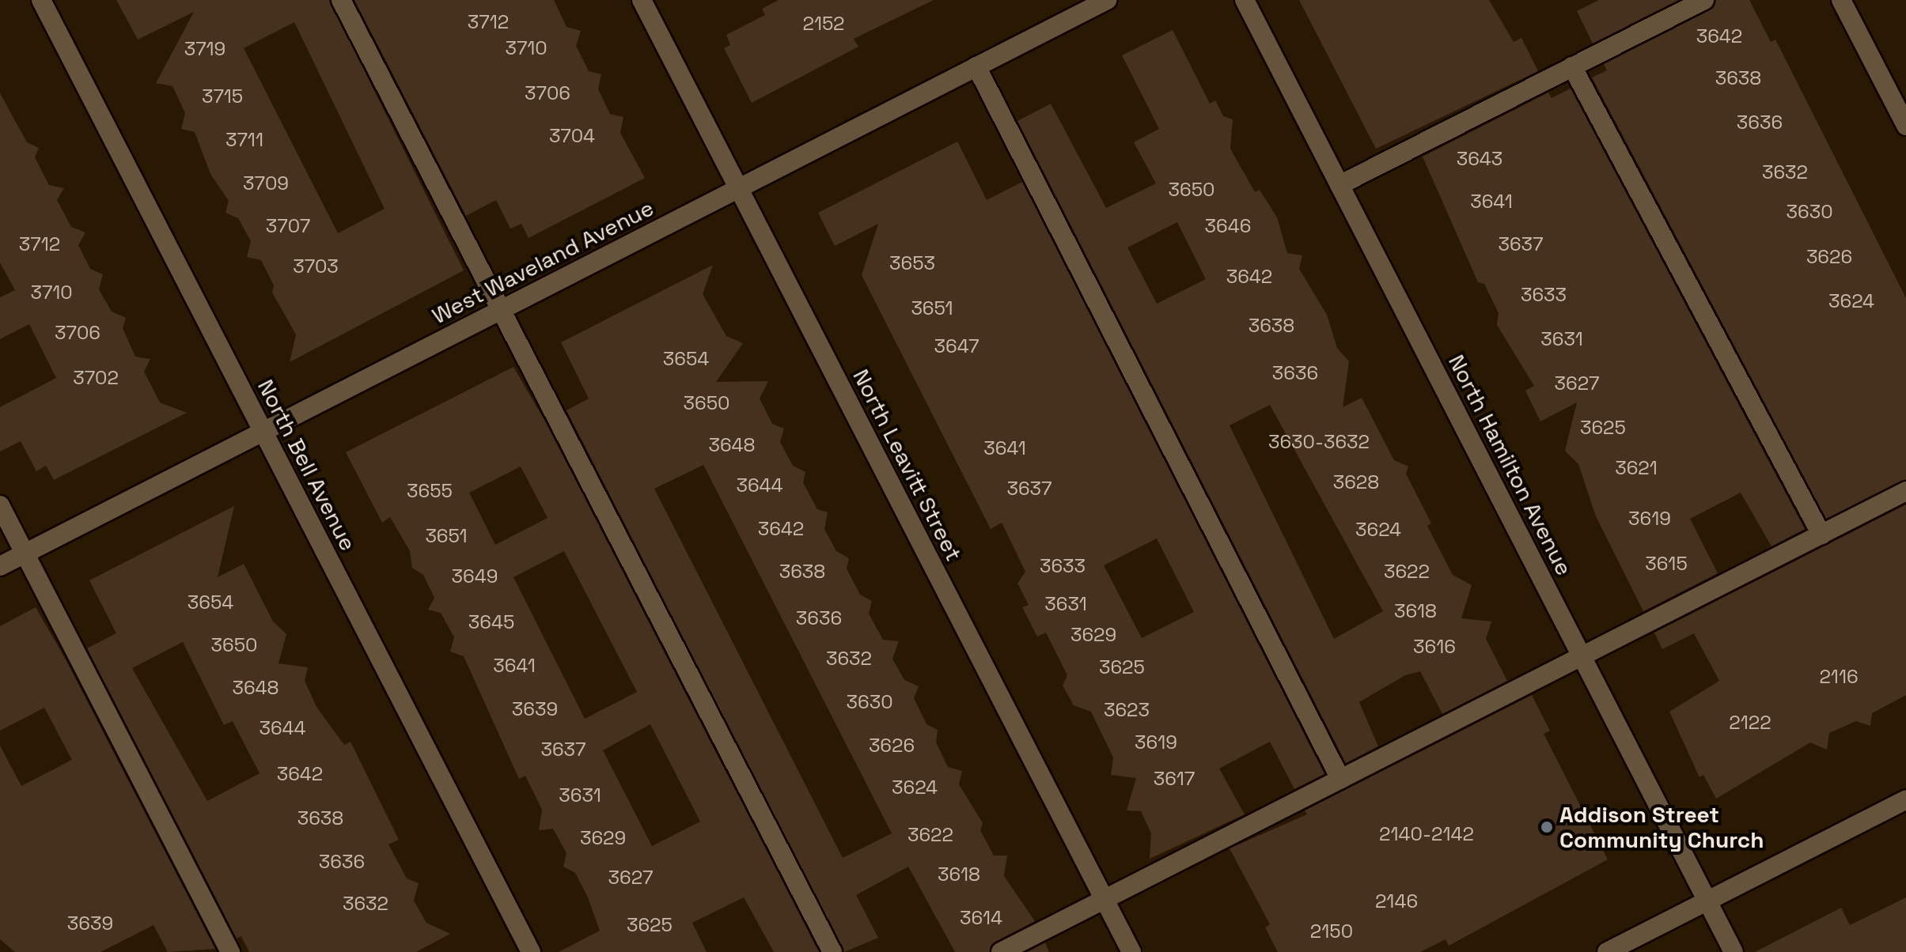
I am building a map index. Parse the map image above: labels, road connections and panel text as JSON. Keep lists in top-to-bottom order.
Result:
{
  "streets": {
    "street": [
      "West Waveland Avenue",
      "North Bell Avenue",
      "North Leavitt Street",
      "North Hamilton Avenue"
    ]
  },
  "crossings": [
    ["West Waveland Avenue", "North Bell Avenue"],
    ["West Waveland Avenue", "North Leavitt Street"]
  ],
  "places": ["Addison Street Community Church"],
  "house_numbers": [
    "3712",
    "2152",
    "3642",
    "3710",
    "3719",
    "3638",
    "3706",
    "3715",
    "3636",
    "3704",
    "3711",
    "3643",
    "3632",
    "3709",
    "3650",
    "3641",
    "3630",
    "3707",
    "3646",
    "3712",
    "3637",
    "3626",
    "3653",
    "3703",
    "3642",
    "3710",
    "3633",
    "3624",
    "3651",
    "3638",
    "3706",
    "3631",
    "3647",
    "3654",
    "3636",
    "3702",
    "3627",
    "3650",
    "3625",
    "3630-3632",
    "3648",
    "3641",
    "3621",
    "3628",
    "3644",
    "3637",
    "3655",
    "3619",
    "3642",
    "3624",
    "3651",
    "3615",
    "3633",
    "3638",
    "3622",
    "3649",
    "3654",
    "3631",
    "3618",
    "3636",
    "3645",
    "3629",
    "3650",
    "3616",
    "3632",
    "3641",
    "3625",
    "2116",
    "3648",
    "3630",
    "3639",
    "3623",
    "2122",
    "3644",
    "3619",
    "3626",
    "3637",
    "3642",
    "3617",
    "3624",
    "3631",
    "3638",
    "2140-2142",
    "3622",
    "3629",
    "3636",
    "3618",
    "3627",
    "2146",
    "3632",
    "3614",
    "3639",
    "3625",
    "2150"
  ]
}
